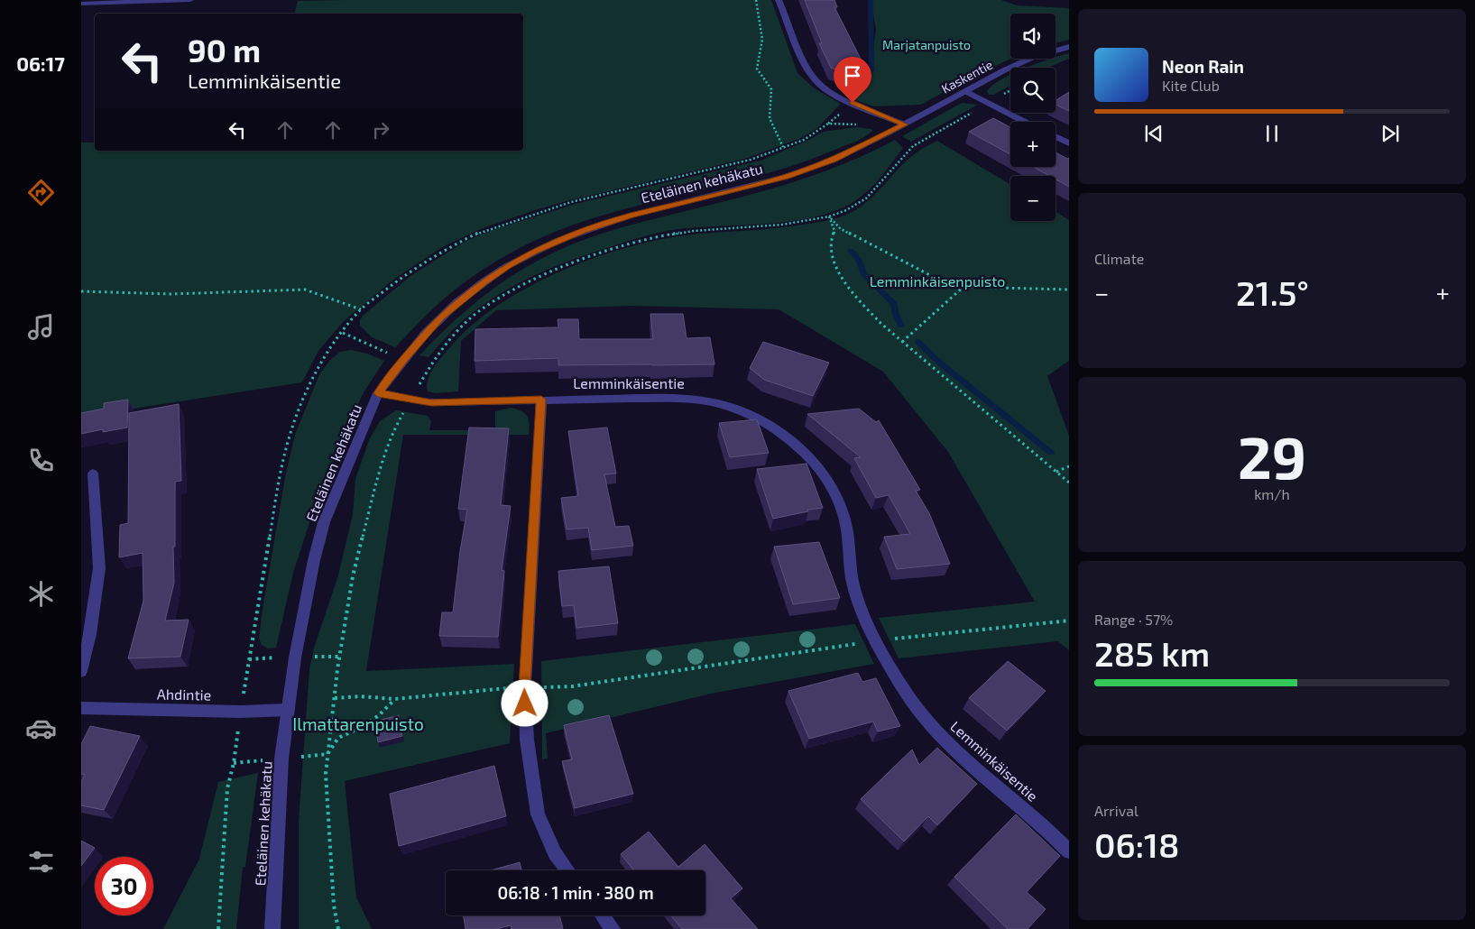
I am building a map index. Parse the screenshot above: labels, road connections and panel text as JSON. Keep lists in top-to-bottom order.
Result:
{
  "streets": {
    "street": [
      "Kaskentie",
      "Eteläinen kehäkatu",
      "Lemminkäisentie",
      "Ahdintie"
    ]
  },
  "crossings": [
    ["Kaskentie", "Eteläinen kehäkatu"],
    ["Eteläinen kehäkatu", "Lemminkäisentie"],
    ["Eteläinen kehäkatu", "Ahdintie"]
  ],
  "parks": ["Marjatanpuisto", "Lemminkäisenpuisto", "Ilmattarenpuisto"],
  "page": {
    "tabs": "06:17",
    "map_buttons": ["+", "−"],
    "turn": ["90 m", "Lemminkäisentie"],
    "song": ["Neon Rain", "Kite Club"],
    "tile": [
      "Climate",
      ["29", "km/h"],
      ["Range · 57%", "285 km"],
      ["Arrival", "06:18"]
    ],
    "heat": ["−", "21.5°", "+"],
    "limit": "30",
    "trip": "06:18 · 1 min · 380 m"
  }
}
